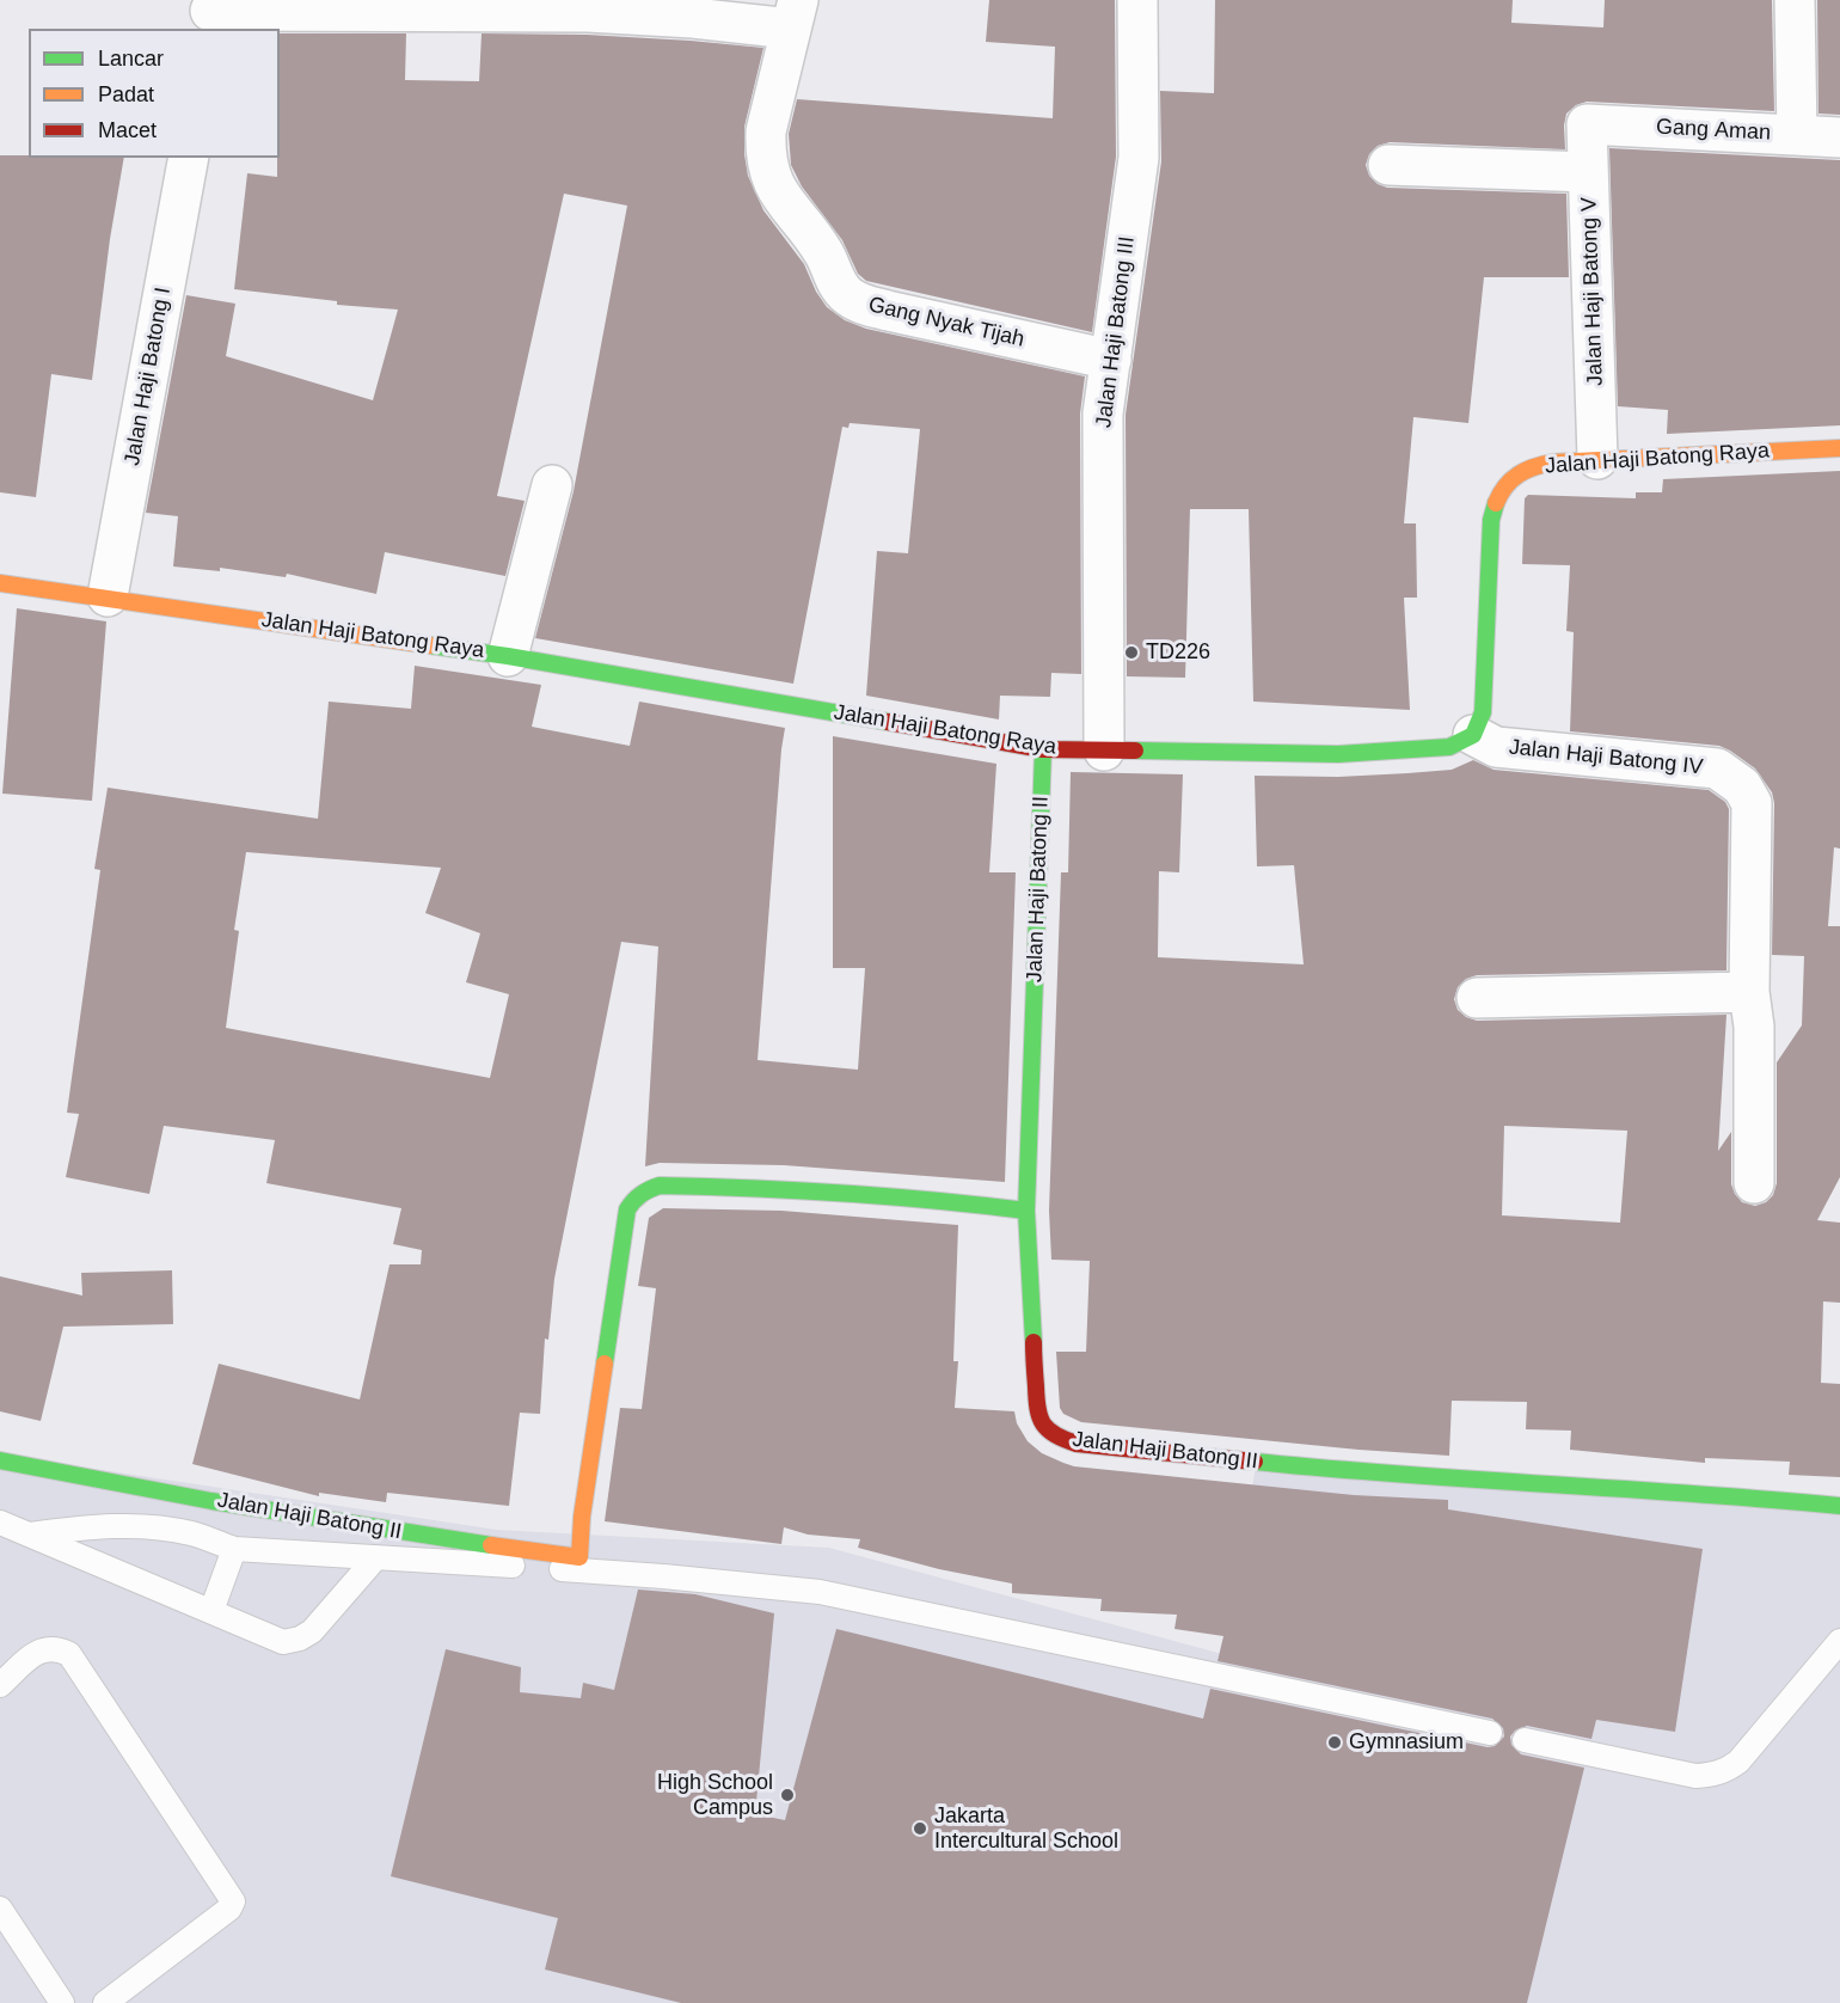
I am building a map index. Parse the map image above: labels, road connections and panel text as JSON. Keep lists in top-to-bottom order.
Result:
{
  "streets": {
    "street": [
      "Gang Aman",
      "Jalan Haji Batong V",
      "Gang Nyak Tijah",
      "Jalan Haji Batong III",
      "Jalan Haji Batong I",
      "Jalan Haji Batong Raya",
      "Jalan Haji Batong IV",
      "Jalan Haji Batong II"
    ]
  },
  "crossings": [
    ["Gang Aman", "Jalan Haji Batong V"],
    ["Jalan Haji Batong V", "Jalan Haji Batong Raya"],
    ["Gang Nyak Tijah", "Jalan Haji Batong III"],
    ["Jalan Haji Batong III", "Jalan Haji Batong Raya"],
    ["Jalan Haji Batong I", "Jalan Haji Batong Raya"],
    ["Jalan Haji Batong Raya", "Jalan Haji Batong IV"],
    ["Jalan Haji Batong Raya", "Jalan Haji Batong II"]
  ],
  "places": [
    "TD226",
    "Gymnasium",
    "High School Campus",
    "Jakarta Intercultural School"
  ],
  "legend": ["Lancar", "Padat", "Macet"]
}
